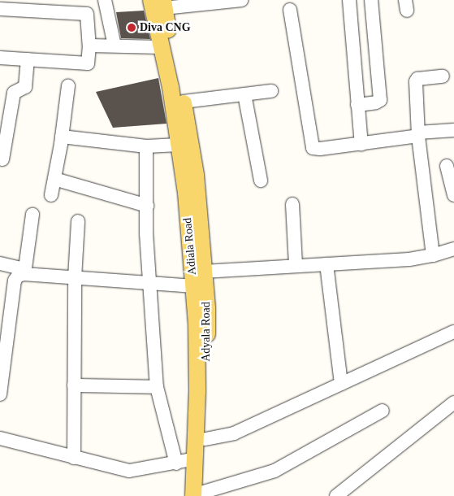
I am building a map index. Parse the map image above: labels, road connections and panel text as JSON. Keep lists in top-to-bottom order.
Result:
{
  "streets": {
    "main road": ["Adiala Road", "Adyala Road"]
  },
  "crossings": [
    ["Adiala Road", "Adyala Road"]
  ],
  "places": ["Diva CNG"]
}
